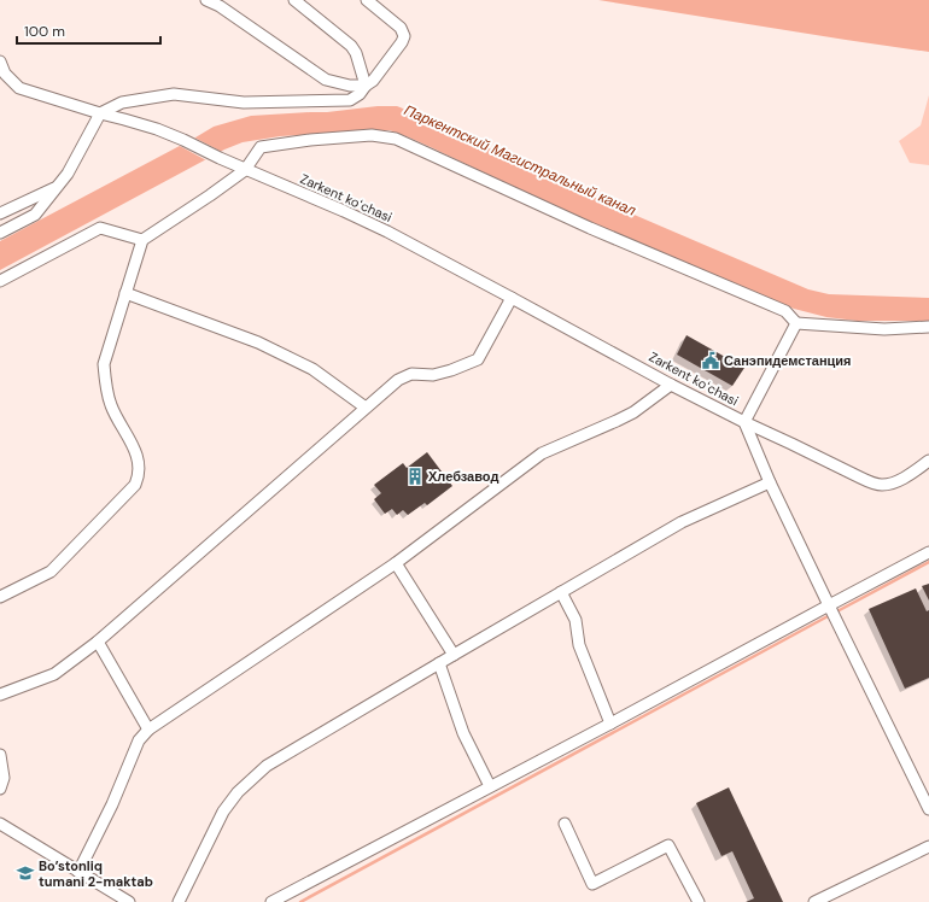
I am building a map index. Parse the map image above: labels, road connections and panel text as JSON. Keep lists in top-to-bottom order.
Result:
{
  "streets": {
    "street": ["Zarkent koʻchasi"]
  },
  "water": ["Паркентский Магистральный канал"],
  "places": {
    "public building": ["Санэпидемстанция"],
    "building": ["Хлебзавод"],
    "school or university": ["Bo’stonliq tumani 2-maktab"]
  },
  "scale_bar": "100 m"
}
